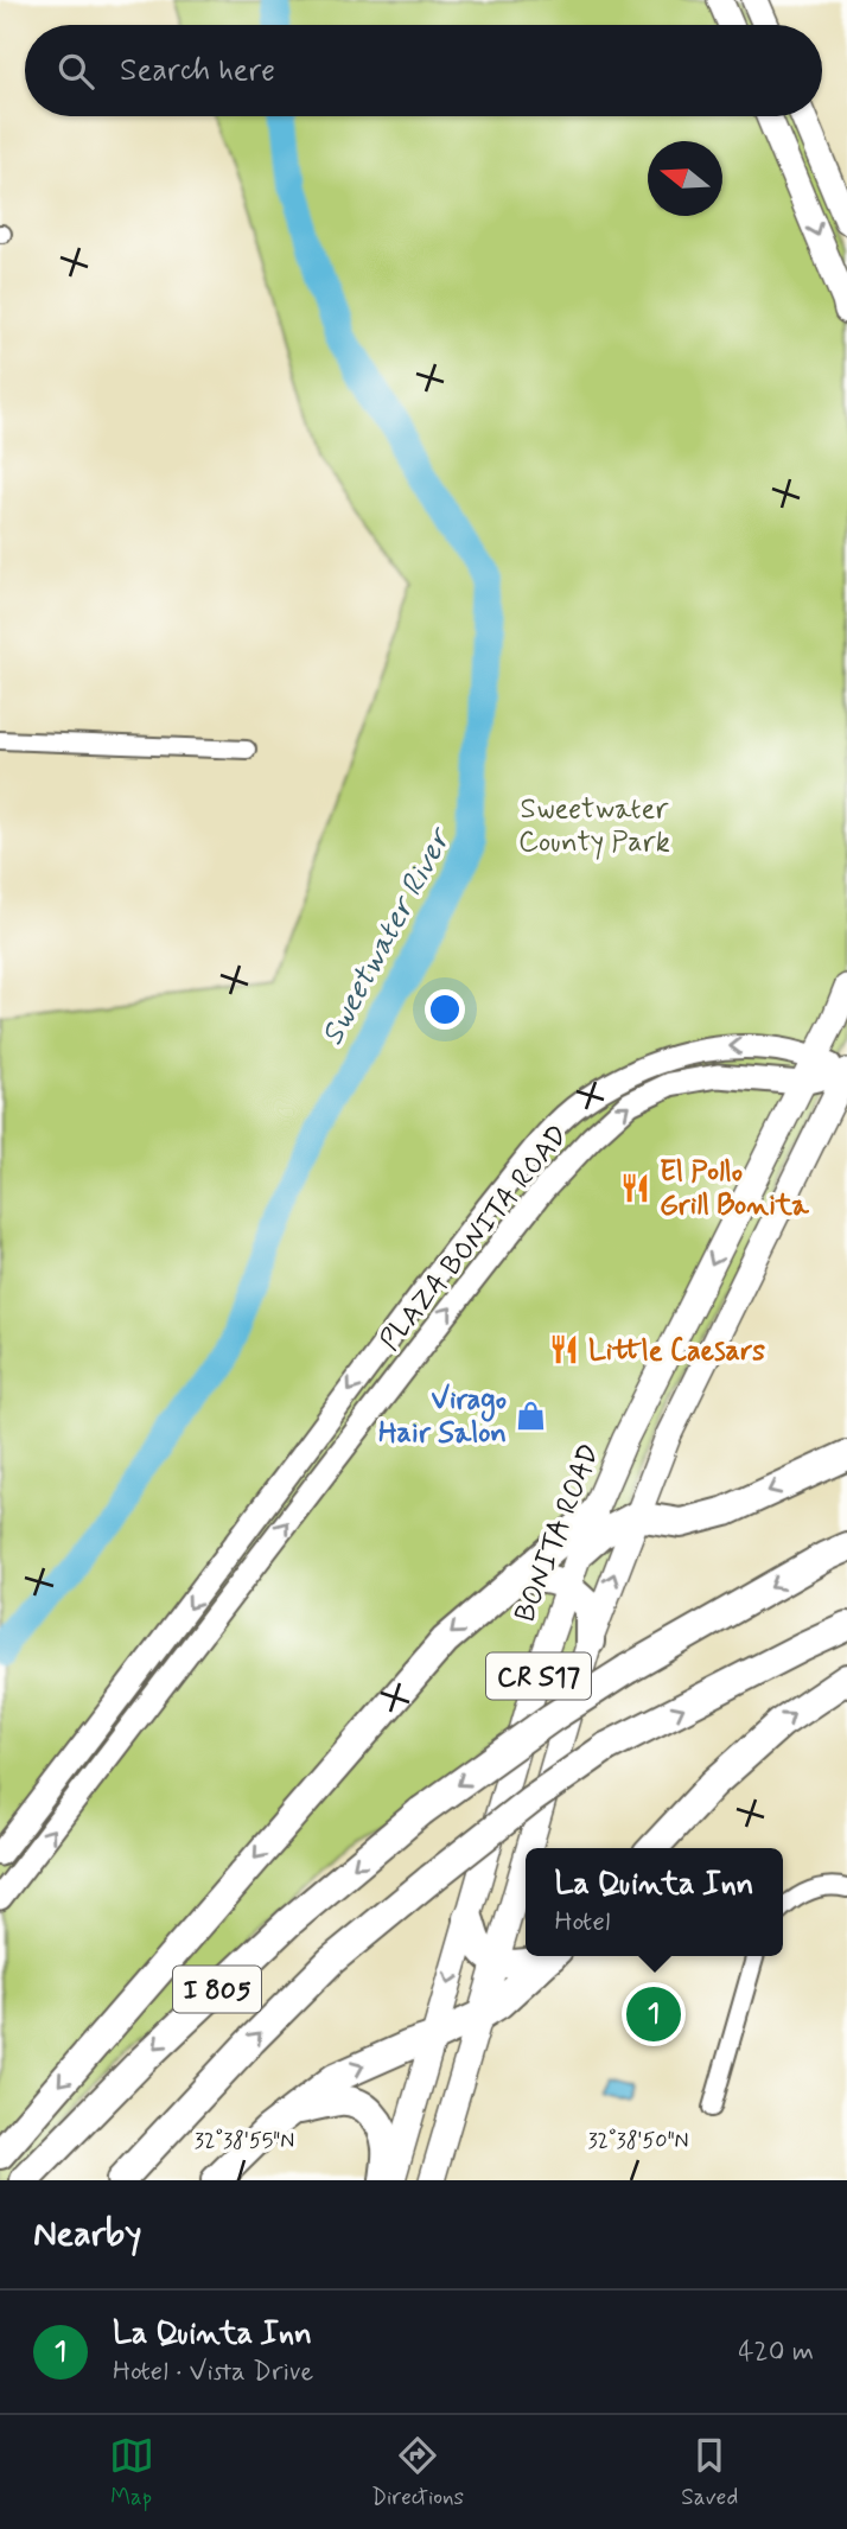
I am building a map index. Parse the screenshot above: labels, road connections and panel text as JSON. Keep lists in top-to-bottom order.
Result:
{
  "streets": {
    "highway": ["I 805"],
    "main road": ["PLAZA BONITA ROAD", "BONITA ROAD", "CR S17"]
  },
  "crossings": [
    ["PLAZA BONITA ROAD", "BONITA ROAD"],
    ["PLAZA BONITA ROAD", "CR S17"]
  ],
  "water": ["Sweetwater River"],
  "parks": ["Sweetwater County Park"],
  "places": {
    "restaurant": ["El Pollo Grill Bonita", "Little Caesars"],
    "shop": ["Virago Hair Salon"]
  },
  "north": "left",
  "page": {
    "search": "Search here",
    "popup": ["La Quinta Inn", "Hotel"],
    "pins": "1",
    "heading": "Nearby",
    "list": [
      {
        "mark": "1",
        "name": "La Quinta Inn",
        "note": "Hotel · Vista Drive",
        "value": "420 m"
      }
    ],
    "nav": ["Map", "Directions", "Saved"]
  },
  "coordinates": ["32°38'55\"N", "32°38'50\"N"]
}
